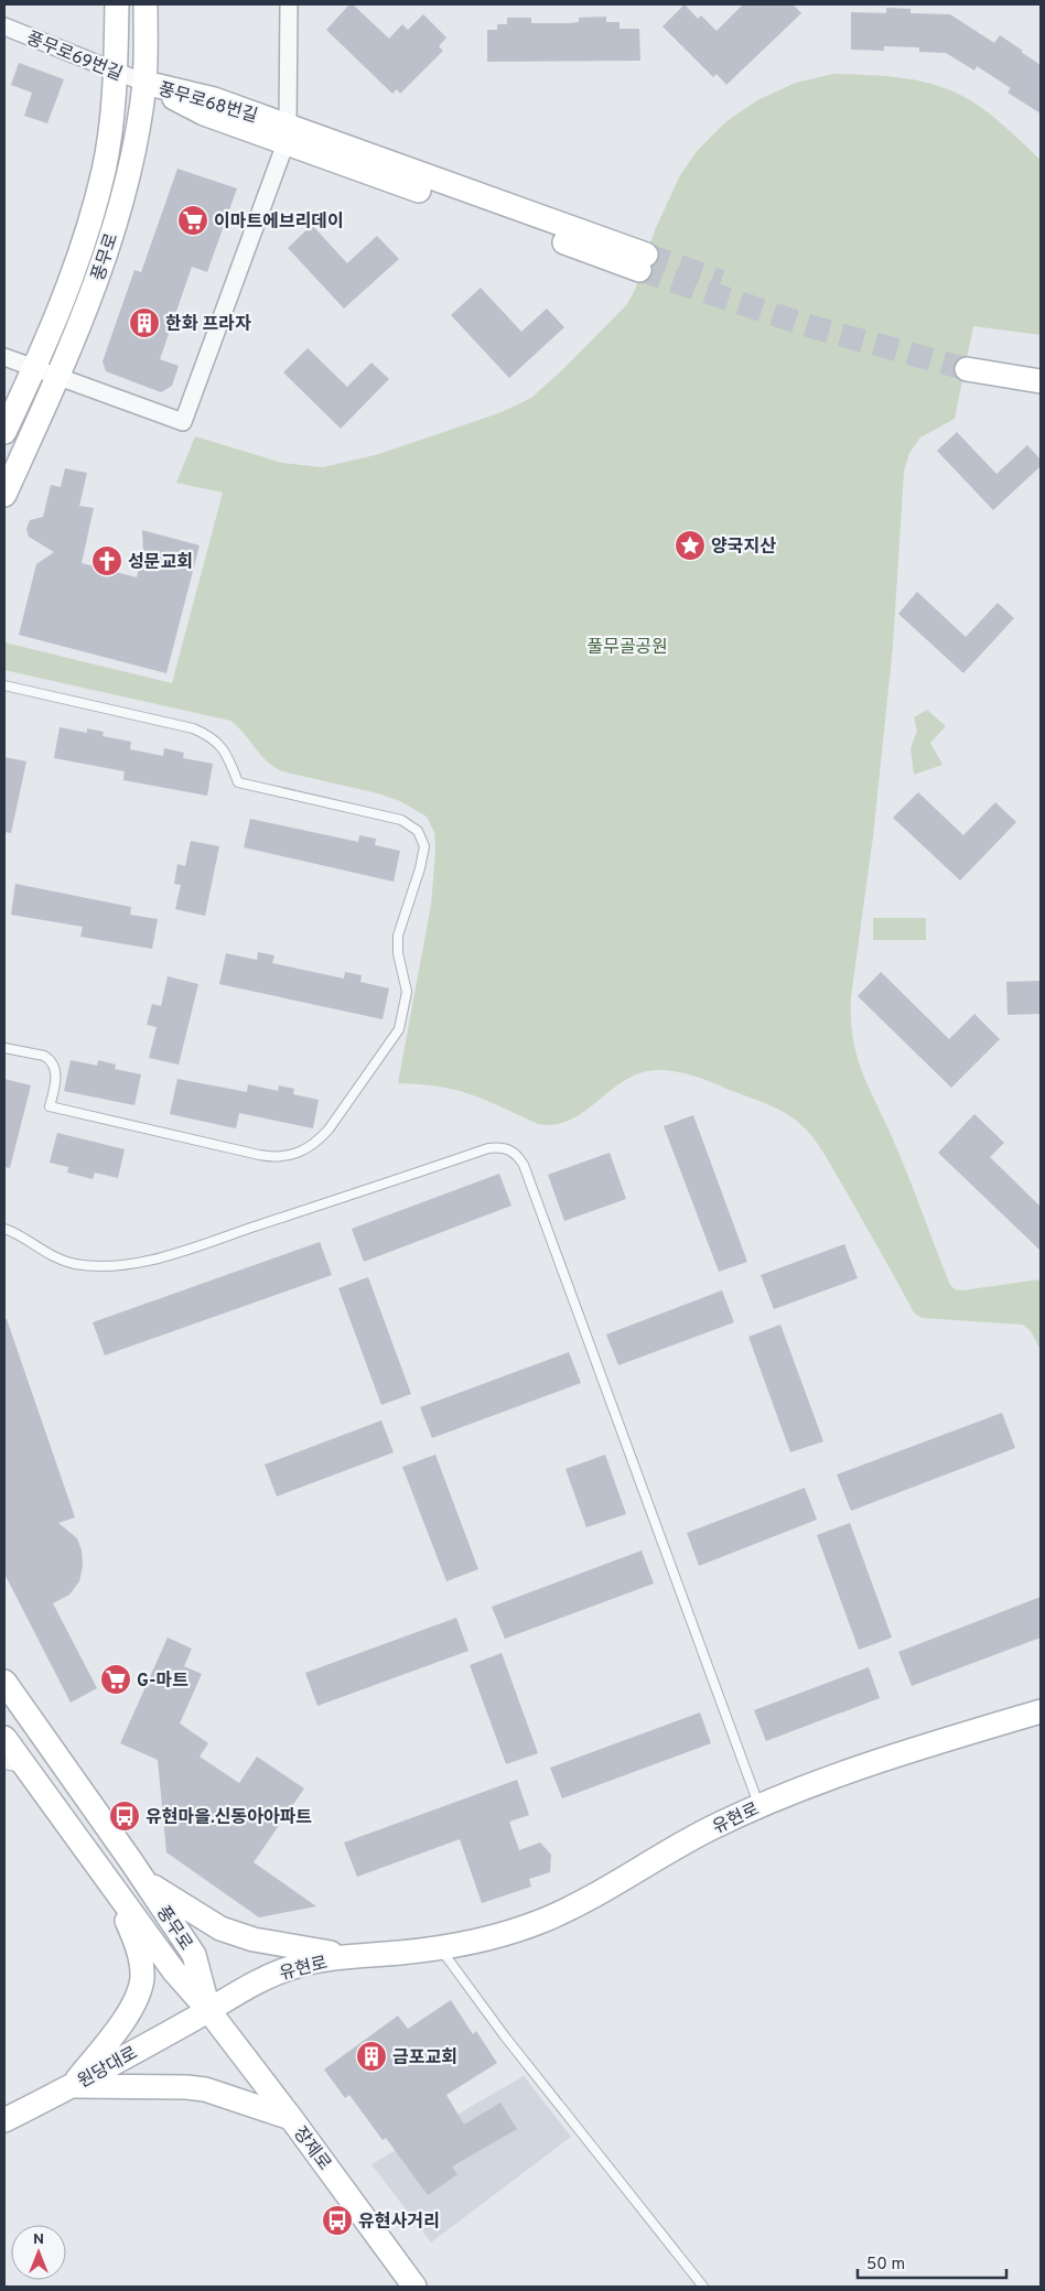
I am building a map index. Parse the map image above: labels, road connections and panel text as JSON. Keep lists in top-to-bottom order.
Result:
{
  "streets": {
    "street": [
      "풍무로69번길",
      "풍무로68번길",
      "풍무로",
      "유현로",
      "원당대로",
      "장제로"
    ]
  },
  "crossings": [
    ["풍무로69번길", "풍무로68번길"],
    ["풍무로69번길", "풍무로"],
    ["풍무로68번길", "풍무로"],
    ["풍무로", "유현로"],
    ["풍무로", "원당대로"],
    ["풍무로", "장제로"],
    ["유현로", "원당대로"],
    ["유현로", "장제로"],
    ["원당대로", "장제로"]
  ],
  "parks": ["풀무골공원"],
  "places": {
    "supermarket": ["이마트에브리데이", "G-마트"],
    "building": ["한화 프라자", "금포교회"],
    "place": ["양국지산"],
    "church": ["성문교회"],
    "bus stop": ["유현마을.신동아아파트", "유현사거리"]
  },
  "scale_bar": "50 m",
  "north": "top"
}
